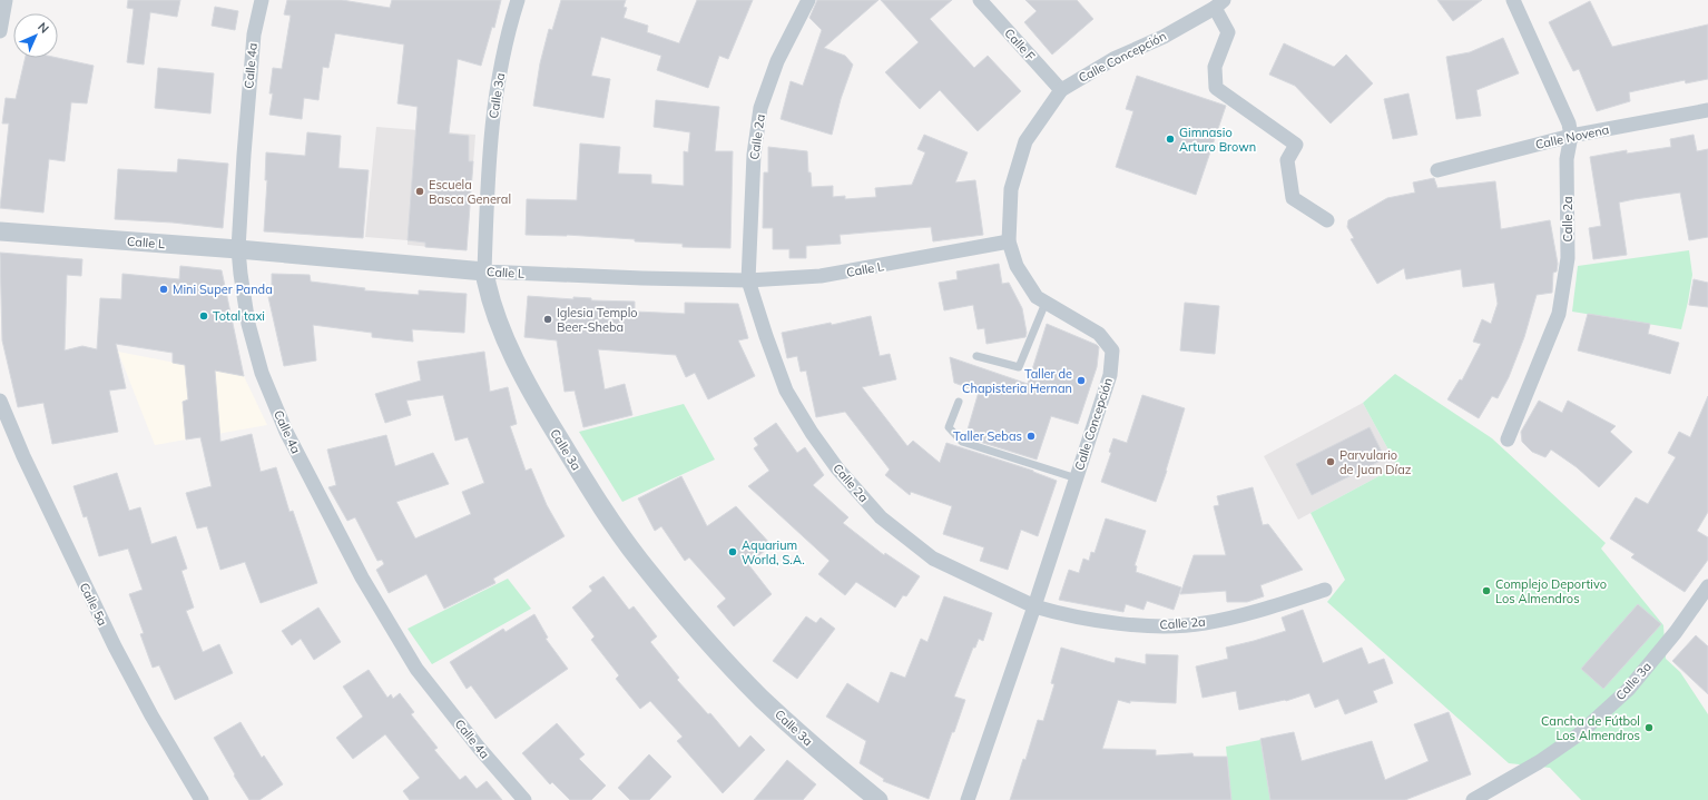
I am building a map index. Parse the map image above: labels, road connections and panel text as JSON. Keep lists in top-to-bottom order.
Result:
{
  "streets": {
    "street": [
      "Calle F",
      "Calle Concepción",
      "Calle 4a",
      "Calle 3a",
      "Calle 2a",
      "Calle Novena",
      "Calle L",
      "Calle 5a"
    ]
  },
  "crossings": [
    ["Calle F", "Calle Concepción"],
    ["Calle Concepción", "Calle 2a"],
    ["Calle Concepción", "Calle L"],
    ["Calle 4a", "Calle L"],
    ["Calle 3a", "Calle L"],
    ["Calle 2a", "Calle Novena"],
    ["Calle 2a", "Calle L"]
  ],
  "places": [
    "Gimnasio Arturo Brown",
    "Escuela Basca General",
    "Mini Super Panda",
    "Total taxi",
    "Iglesia Templo Beer-Sheba",
    "Taller de Chapisteria Hernan",
    "Taller Sebas",
    "Parvulario de Juan Díaz",
    "Aquarium World, S.A.",
    "Complejo Deportivo Los Almendros",
    "Cancha de Fútbol Los Almendros"
  ],
  "north": "top right"
}
